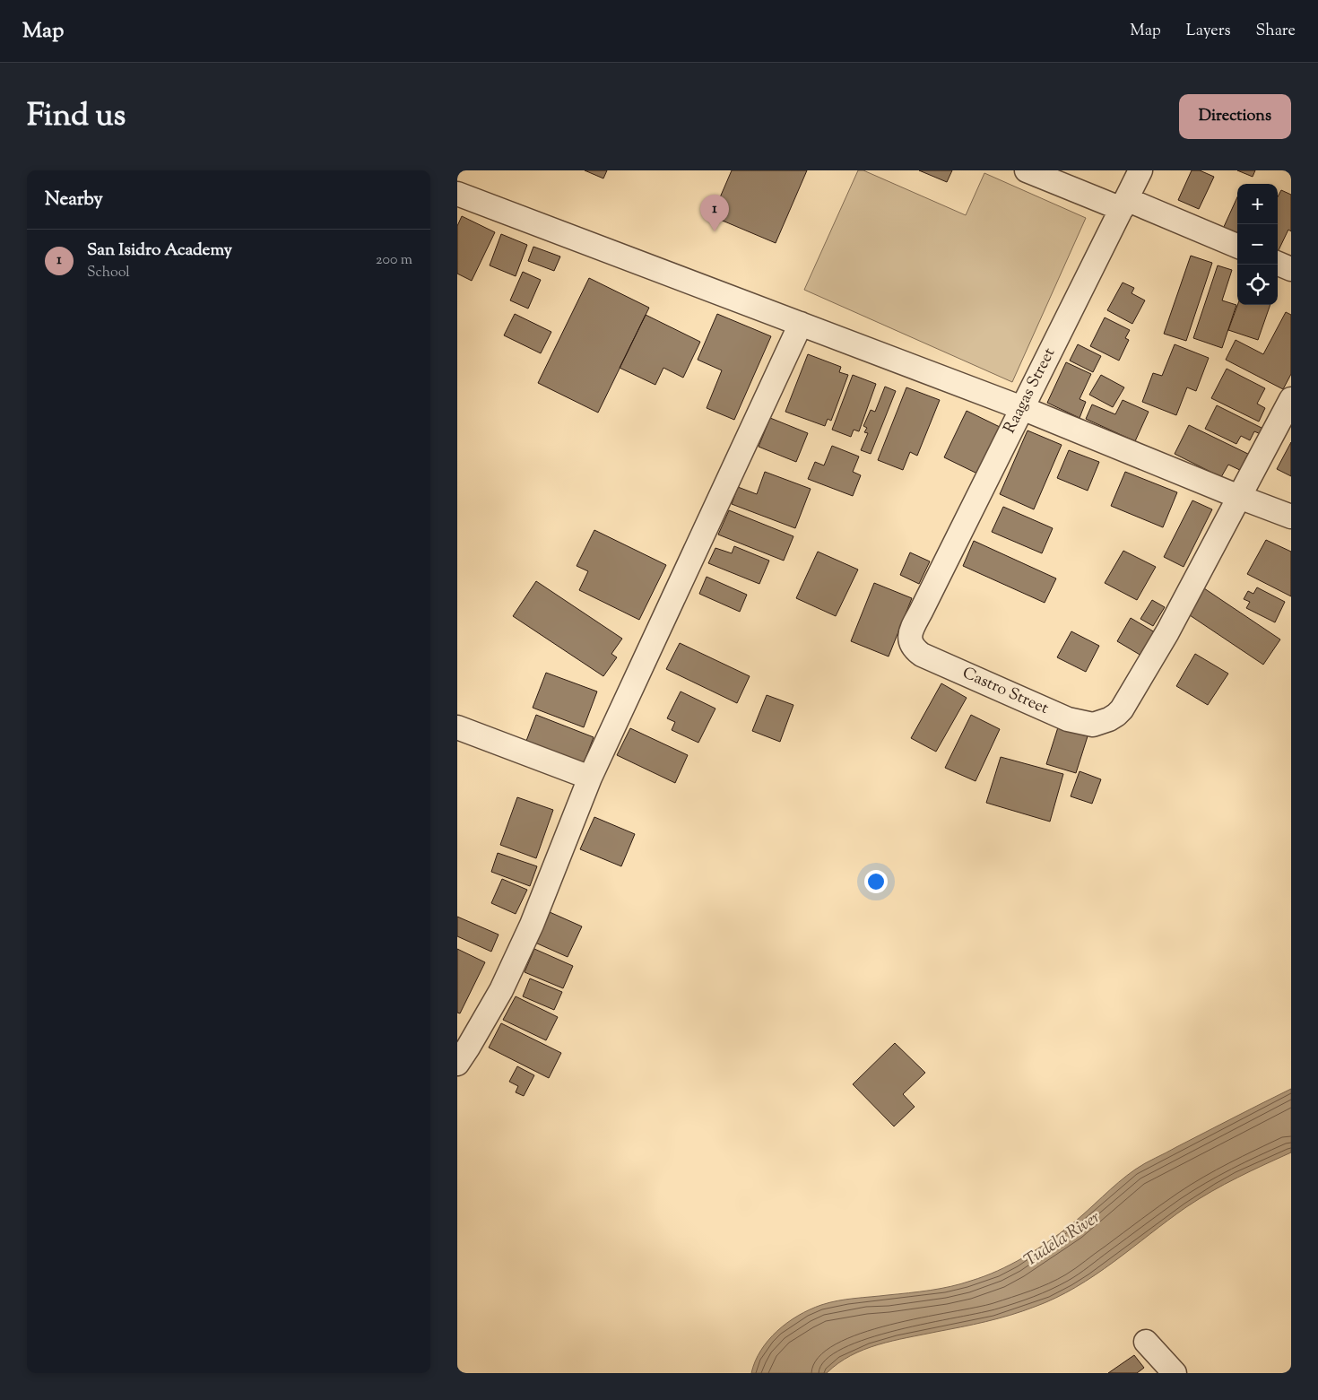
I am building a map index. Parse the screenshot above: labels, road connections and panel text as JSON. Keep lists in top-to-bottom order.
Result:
{
  "streets": {
    "street": ["Raagas Street", "Castro Street"]
  },
  "crossings": [
    ["Raagas Street", "Castro Street"]
  ],
  "water": ["Tudela River"],
  "page": {
    "header": "Map",
    "nav": ["Map", "Layers", "Share"],
    "title": "Find us",
    "buttons": "Directions",
    "heading": "Nearby",
    "map_buttons": ["+", "−"],
    "pins": "1",
    "list": [
      {
        "mark": "1",
        "name": "San Isidro Academy",
        "note": "School",
        "value": "200 m"
      }
    ]
  }
}
